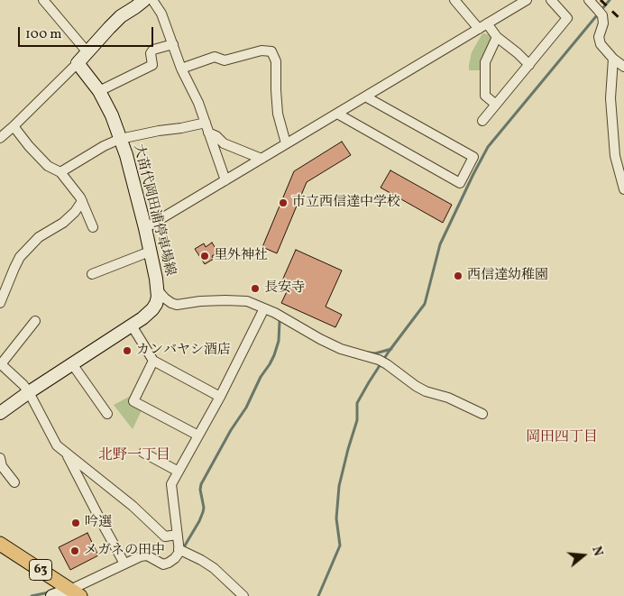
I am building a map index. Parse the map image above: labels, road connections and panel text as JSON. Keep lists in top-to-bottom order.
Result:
{
  "streets": {
    "main road": ["大苗代岡田浦停車場線", "63"]
  },
  "districts": ["岡田四丁目", "北野一丁目"],
  "places": [
    "市立西信達中学校",
    "里外神社",
    "西信達幼稚園",
    "長安寺",
    "カンバヤシ酒店",
    "吟選",
    "メガネの田中"
  ],
  "scale_bar": "100 m",
  "north": "right"
}
